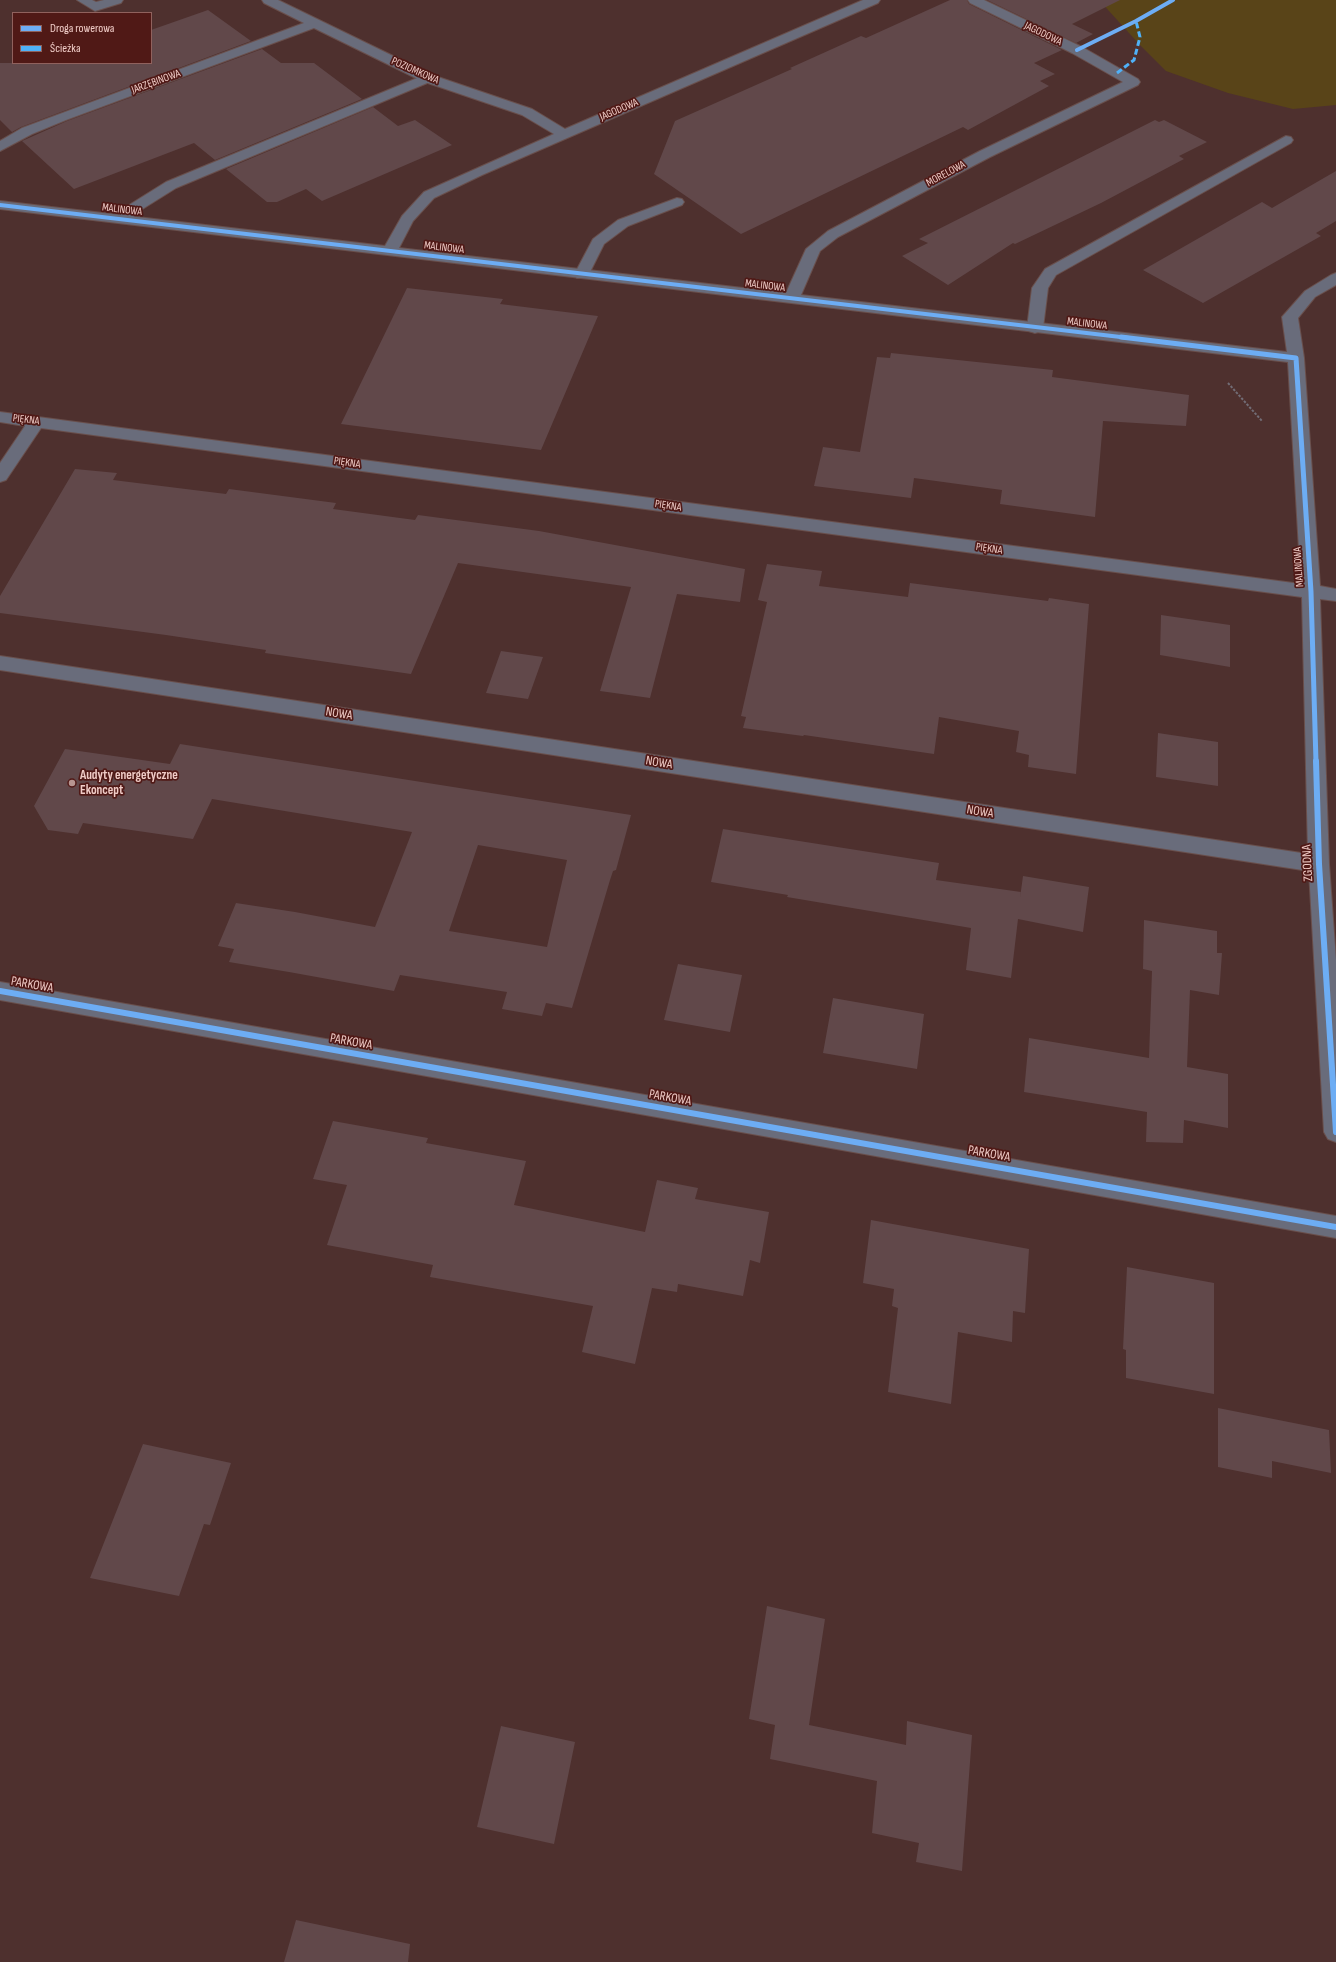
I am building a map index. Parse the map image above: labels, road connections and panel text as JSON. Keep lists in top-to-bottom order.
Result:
{
  "streets": {
    "street": [
      "JAGODOWA",
      "POZIOMKOWA",
      "JARZĘBINOWA",
      "MORELOWA",
      "MALINOWA",
      "PIĘKNA",
      "NOWA",
      "ZGODNA",
      "PARKOWA"
    ]
  },
  "crossings": [
    ["JAGODOWA", "POZIOMKOWA"],
    ["JAGODOWA", "MORELOWA"],
    ["JAGODOWA", "MALINOWA"],
    ["POZIOMKOWA", "JARZĘBINOWA"],
    ["MORELOWA", "MALINOWA"],
    ["MALINOWA", "PIĘKNA"],
    ["MALINOWA", "ZGODNA"],
    ["PIĘKNA", "ZGODNA"],
    ["NOWA", "ZGODNA"]
  ],
  "places": ["Audyty energetyczne Ekoncept"],
  "legend": ["Droga rowerowa", "Ścieżka"]
}
